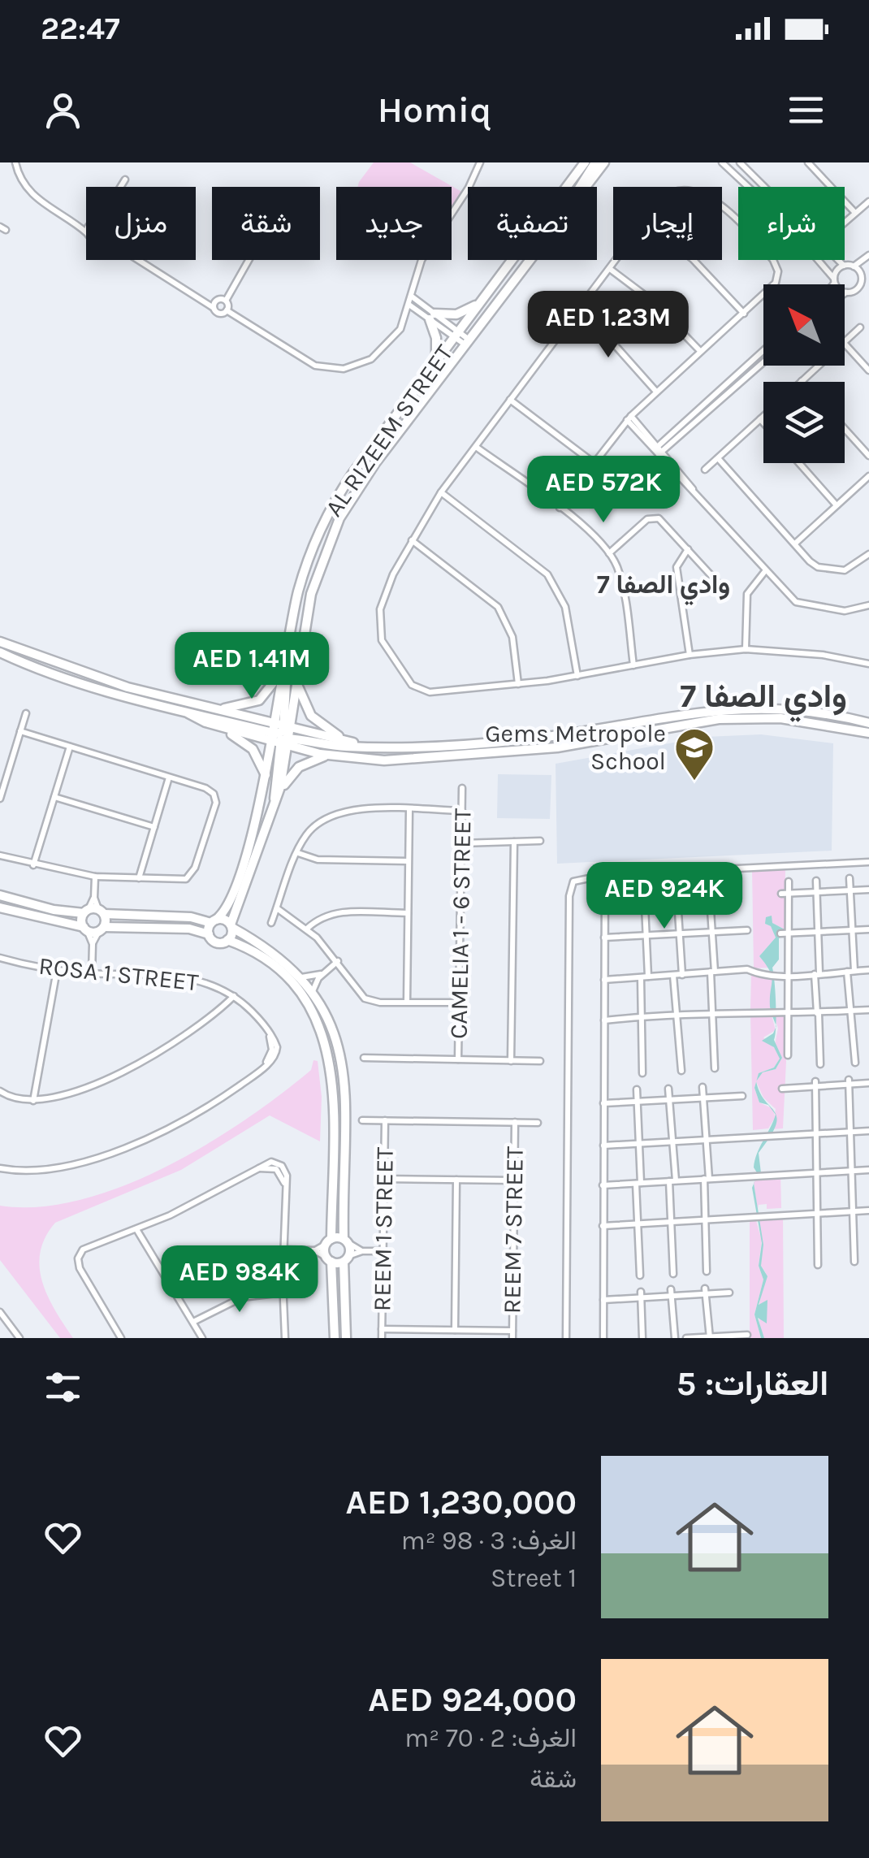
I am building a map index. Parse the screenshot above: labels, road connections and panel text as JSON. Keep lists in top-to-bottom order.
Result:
{
  "streets": {
    "street": [
      "AL RIZEEM STREET",
      "CAMELIA 1 - 6 STREET",
      "ROSA 1 STREET",
      "REEM 1 STREET",
      "REEM 7 STREET"
    ]
  },
  "districts": ["وادي الصفا 7", "وادي الصفا 7"],
  "places": {
    "school or university": ["Gems Metropole School"]
  },
  "north": "top left",
  "page": {
    "status": "22:47",
    "header": "Homiq",
    "chip": [
      "شراء",
      "إيجار",
      "تصفية",
      "جديد",
      "شقة",
      "منزل"
    ],
    "price": [
      "AED 1.23M",
      "AED 572K",
      "AED 1.41M",
      "AED 924K",
      "AED 984K"
    ],
    "heading": "العقارات: 5",
    "list": [
      {
        "name": "AED 1,230,000",
        "note": "الغرف: 3 · 98 m² · 1 Street"
      },
      {
        "name": "AED 924,000",
        "note": "الغرف: 2 · 70 m² · شقة"
      }
    ]
  }
}
